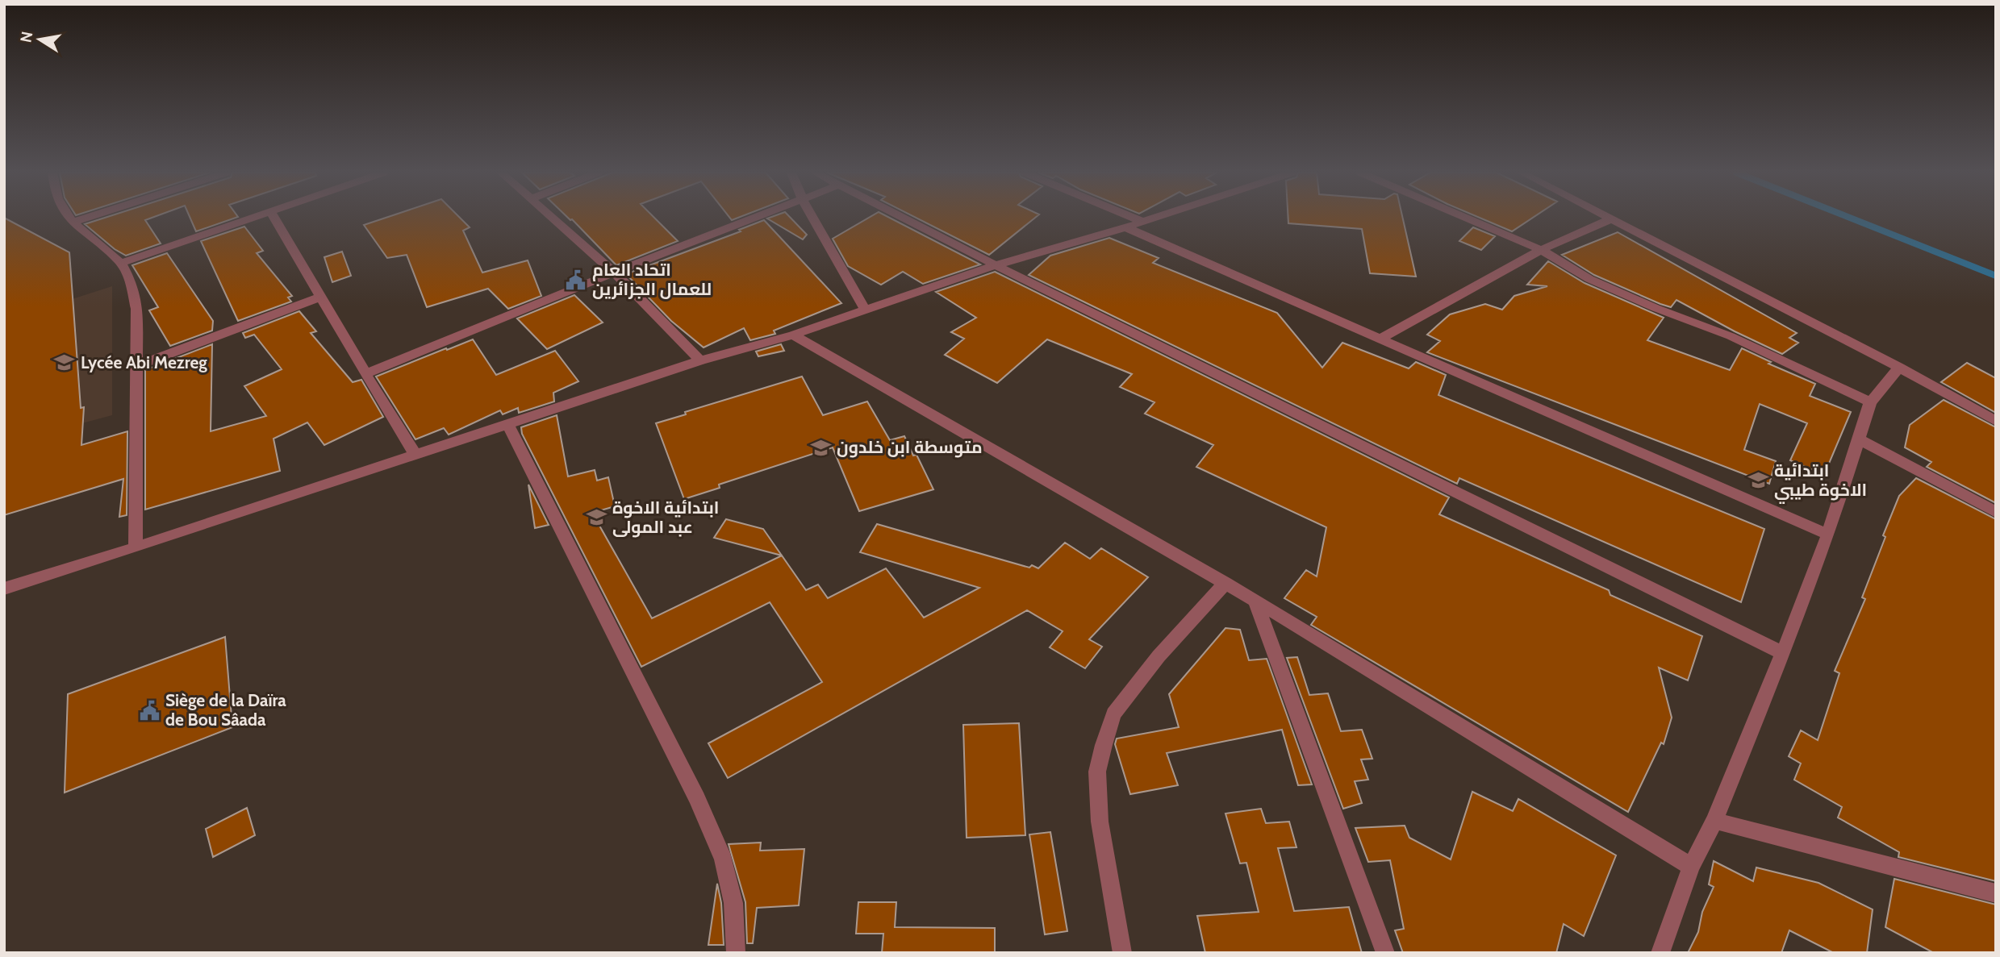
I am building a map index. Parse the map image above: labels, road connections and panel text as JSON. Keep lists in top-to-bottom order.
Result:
{
  "places": {
    "public building": ["اتحاد العام للعمال الجزائرين", "Siège de la Daïra de Bou Sâada"],
    "school or university": [
      "Lycée Abi Mezreg",
      "متوسطة ابن خلدون",
      "ابتدائية الاخوة طيبي",
      "ابتدائية الاخوة عبد المولى"
    ]
  },
  "north": "left"
}
